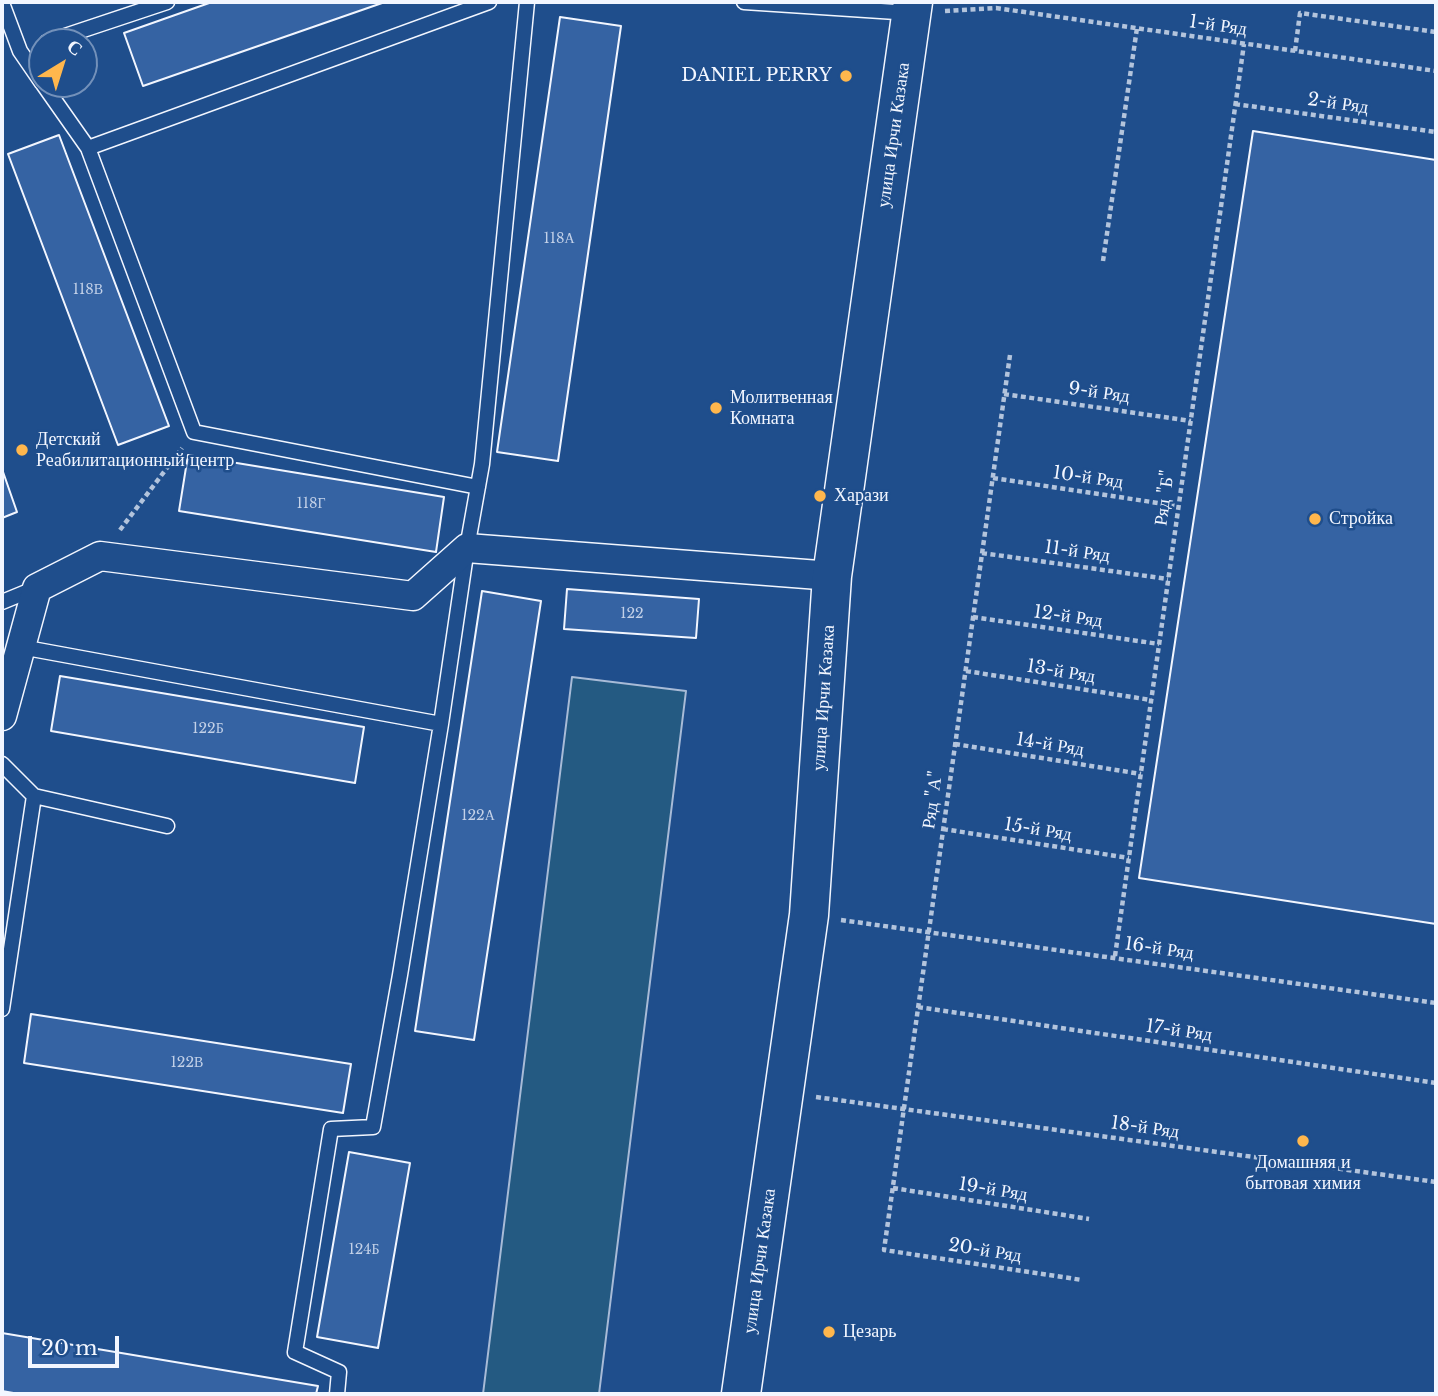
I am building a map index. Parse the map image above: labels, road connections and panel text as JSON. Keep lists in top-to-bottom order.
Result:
{
  "streets": {
    "main road": ["улица Ирчи Казака"],
    "path": [
      "1-й Ряд",
      "2-й Ряд",
      "9-й Ряд",
      "10-й Ряд",
      "Ряд \"Б\"",
      "11-й Ряд",
      "12-й Ряд",
      "13-й Ряд",
      "14-й Ряд",
      "Ряд \"А\"",
      "15-й Ряд",
      "16-й Ряд",
      "17-й Ряд",
      "18-й Ряд",
      "19-й Ряд",
      "20-й Ряд"
    ]
  },
  "crossings": [
    ["1-й Ряд", "улица Ирчи Казака"],
    ["1-й Ряд", "Ряд \"Б\""],
    ["2-й Ряд", "Ряд \"Б\""],
    ["9-й Ряд", "Ряд \"Б\""],
    ["9-й Ряд", "Ряд \"А\""],
    ["10-й Ряд", "Ряд \"Б\""],
    ["10-й Ряд", "Ряд \"А\""],
    ["Ряд \"Б\"", "11-й Ряд"],
    ["Ряд \"Б\"", "12-й Ряд"],
    ["Ряд \"Б\"", "13-й Ряд"],
    ["Ряд \"Б\"", "14-й Ряд"],
    ["Ряд \"Б\"", "15-й Ряд"],
    ["Ряд \"Б\"", "16-й Ряд"],
    ["11-й Ряд", "Ряд \"А\""],
    ["12-й Ряд", "Ряд \"А\""],
    ["13-й Ряд", "Ряд \"А\""],
    ["14-й Ряд", "Ряд \"А\""],
    ["Ряд \"А\"", "15-й Ряд"],
    ["Ряд \"А\"", "16-й Ряд"],
    ["Ряд \"А\"", "17-й Ряд"],
    ["Ряд \"А\"", "18-й Ряд"],
    ["Ряд \"А\"", "19-й Ряд"],
    ["Ряд \"А\"", "20-й Ряд"]
  ],
  "places": [
    "DANIEL PERRY",
    "Молитвенная Комната",
    "Детский Реабилитационный центр",
    "Харази",
    "Стройка",
    "Домашняя и бытовая химия",
    "Цезарь"
  ],
  "house_numbers": [
    "118А",
    "118В",
    "118Г",
    "122",
    "122Б",
    "122А",
    "122В",
    "124Б"
  ],
  "scale_bar": "20 m",
  "north": "top right"
}
